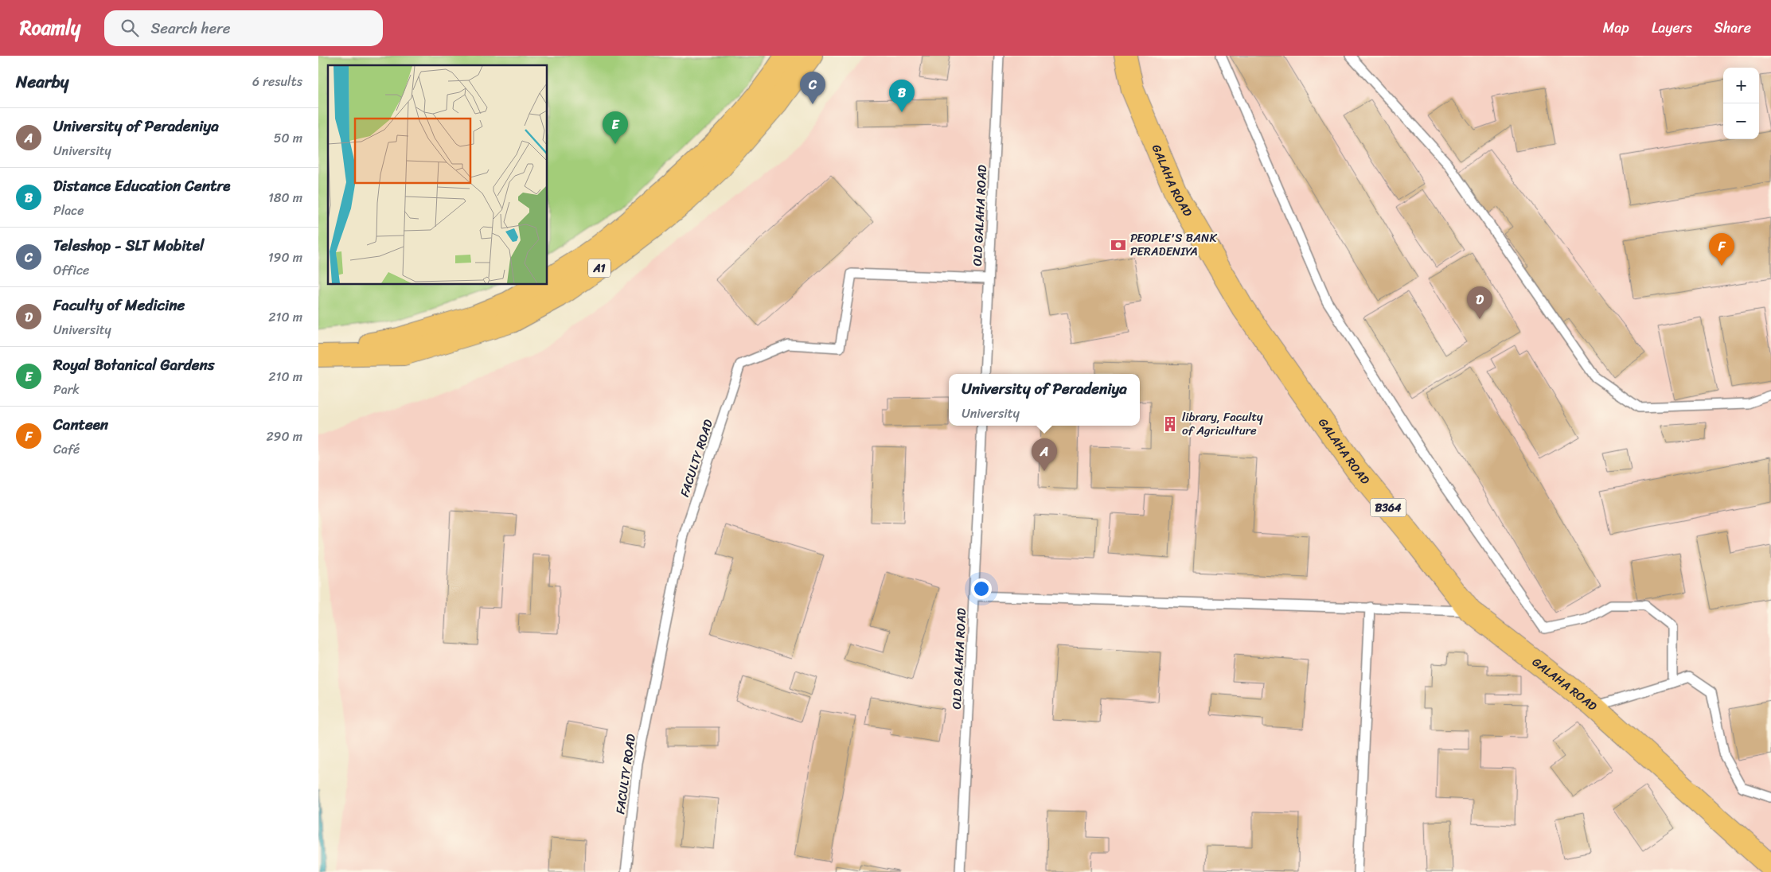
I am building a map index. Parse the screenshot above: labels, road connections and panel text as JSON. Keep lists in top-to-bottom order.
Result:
{
  "streets": {
    "main road": ["GALAHA ROAD", "A1", "B364"],
    "lane": ["OLD GALAHA ROAD", "FACULTY ROAD"]
  },
  "crossings": [
    ["OLD GALAHA ROAD", "FACULTY ROAD"]
  ],
  "places": {
    "bank": ["PEOPLE'S BANK PERADENIYA"],
    "building": ["library, Faculty of Agriculture"]
  },
  "page": {
    "header": "Roamly",
    "search": "Search here",
    "nav": ["Map", "Layers", "Share"],
    "heading": ["Nearby", "6 results"],
    "map_buttons": ["+", "−"],
    "pins": [
      "C",
      "B",
      "E",
      "F",
      "D",
      "A"
    ],
    "list": [
      {
        "mark": "A",
        "name": "University of Peradeniya",
        "note": "University",
        "value": "50 m"
      },
      {
        "mark": "B",
        "name": "Distance Education Centre",
        "note": "Place",
        "value": "180 m"
      },
      {
        "mark": "C",
        "name": "Teleshop - SLT Mobitel",
        "note": "Office",
        "value": "190 m"
      },
      {
        "mark": "D",
        "name": "Faculty of Medicine",
        "note": "University",
        "value": "210 m"
      },
      {
        "mark": "E",
        "name": "Royal Botanical Gardens",
        "note": "Park",
        "value": "210 m"
      },
      {
        "mark": "F",
        "name": "Canteen",
        "note": "Café",
        "value": "290 m"
      }
    ],
    "popup": ["University of Peradeniya", "University"]
  }
}
